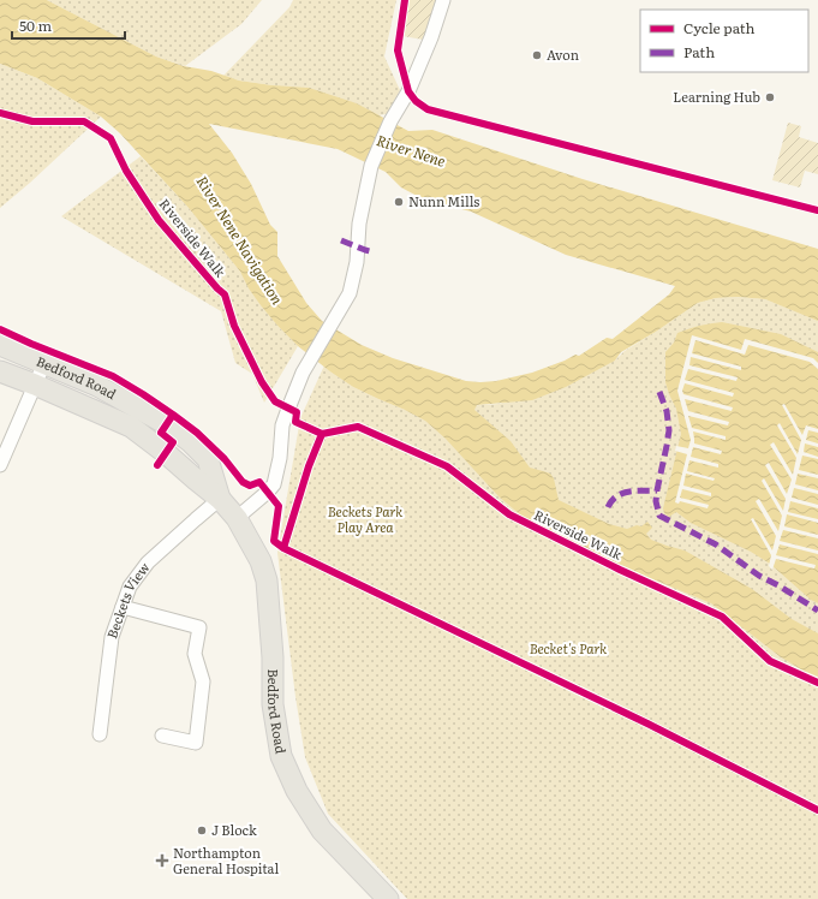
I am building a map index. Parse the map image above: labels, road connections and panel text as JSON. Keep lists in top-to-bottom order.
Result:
{
  "streets": {
    "main road": ["Bedford Road"],
    "street": ["Beckets View"],
    "cycle path": ["Riverside Walk"]
  },
  "crossings": [
    ["Bedford Road", "Beckets View"]
  ],
  "water": ["River Nene", "River Nene Navigation"],
  "parks": ["Beckets Park Play Area", "Becket's Park"],
  "places": {
    "other": [
      "Avon",
      "Learning Hub",
      "Nunn Mills",
      "J Block"
    ],
    "health": ["Northampton General Hospital"]
  },
  "legend": ["Cycle path", "Path"],
  "scale_bar": "50 m"
}
